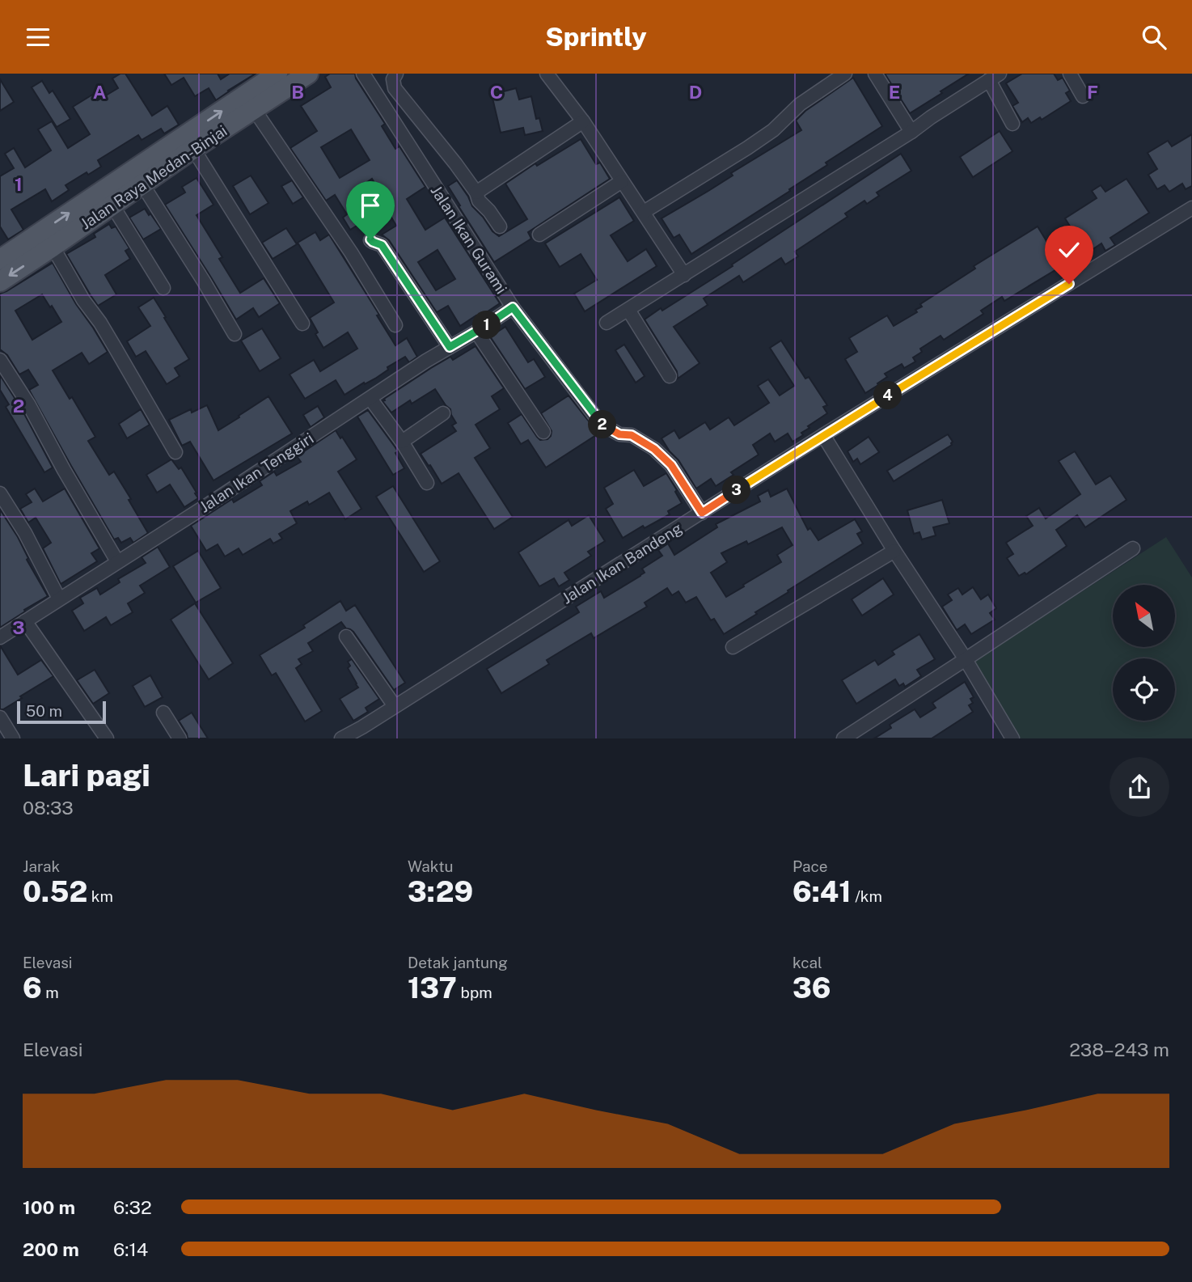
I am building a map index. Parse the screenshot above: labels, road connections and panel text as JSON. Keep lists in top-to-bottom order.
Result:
{
  "streets": {
    "main road": ["Jalan Raya Medan-Binjai"],
    "street": ["Jalan Ikan Gurami", "Jalan Ikan Tenggiri", "Jalan Ikan Bandeng"]
  },
  "crossings": [
    ["Jalan Ikan Gurami", "Jalan Ikan Tenggiri"],
    ["Jalan Ikan Gurami", "Jalan Ikan Bandeng"]
  ],
  "scale_bar": "50 m",
  "north": "top left",
  "page": {
    "header": "Sprintly",
    "pins": [
      "1",
      "4",
      "2",
      "3"
    ],
    "scale": "50 m",
    "heading": ["Lari pagi", "08:33"],
    "stats": [
      ["Jarak", "0.52 km"],
      ["Waktu", "3:29"],
      ["Pace", "6:41 /km"],
      ["Elevasi", "6 m"],
      ["Detak jantung", "137 bpm"],
      ["kcal", "36"]
    ],
    "chart": ["Elevasi", "238–243 m"],
    "list": [
      {
        "name": "100 m",
        "note": "6:32"
      },
      {
        "name": "200 m",
        "note": "6:14"
      }
    ]
  },
  "grid": {
    "columns": [
      "A",
      "B",
      "C",
      "D",
      "E",
      "F"
    ],
    "rows": ["1", "2", "3"]
  }
}
